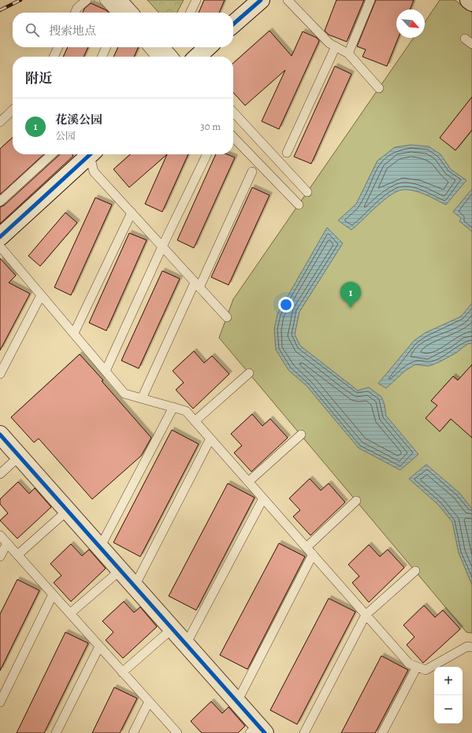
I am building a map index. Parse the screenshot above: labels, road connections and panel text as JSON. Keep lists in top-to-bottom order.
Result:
{
  "north": "bottom right",
  "page": {
    "search": "搜索地点",
    "heading": "附近",
    "list": [
      {
        "mark": "1",
        "name": "花溪公园",
        "note": "公园",
        "value": "30 m"
      }
    ],
    "pins": "1",
    "map_buttons": ["+", "−"]
  }
}
